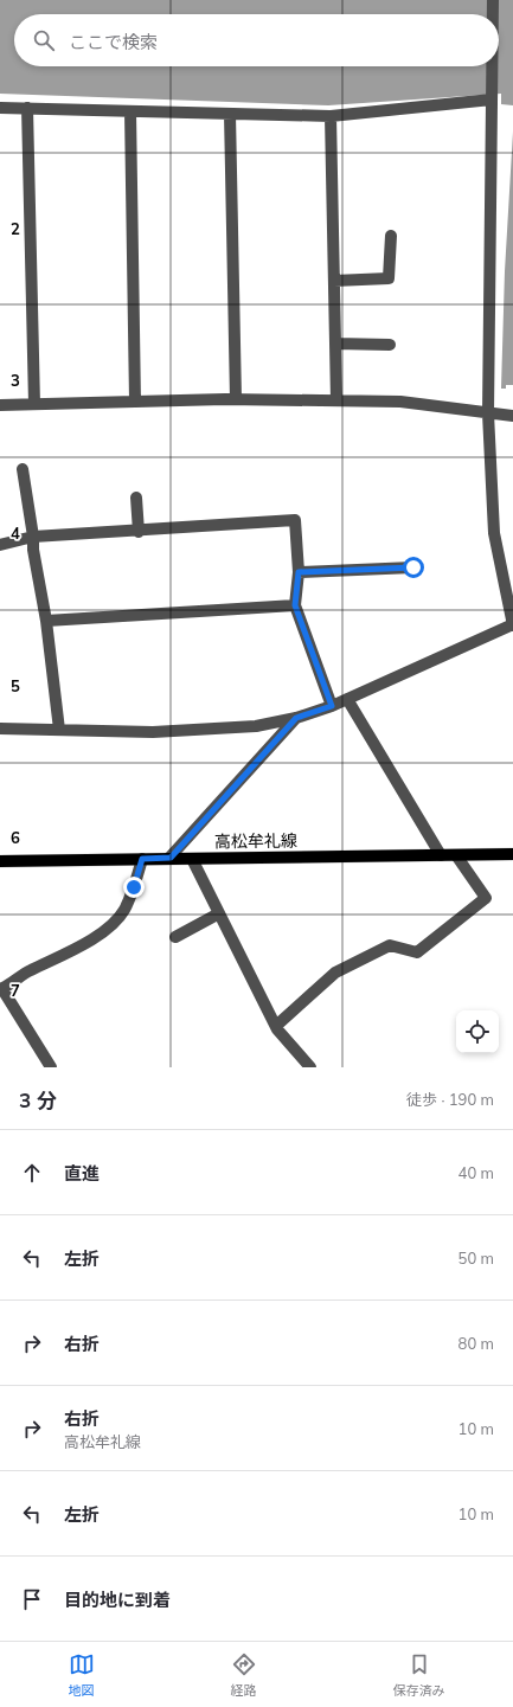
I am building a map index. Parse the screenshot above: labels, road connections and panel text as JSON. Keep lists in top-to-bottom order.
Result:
{
  "streets": {
    "main road": ["高松牟礼線"]
  },
  "page": {
    "search": "ここで検索",
    "heading": ["3 分", "徒歩 · 190 m"],
    "list": [
      ["直進", "40 m"],
      ["左折", "50 m"],
      ["右折", "80 m"],
      ["右折", "高松牟礼線", "10 m"],
      ["左折", "10 m"],
      "目的地に到着"
    ],
    "nav": ["地図", "経路", "保存済み"]
  },
  "grid": {
    "rows": [
      "2",
      "3",
      "4",
      "5",
      "6",
      "7"
    ]
  }
}
